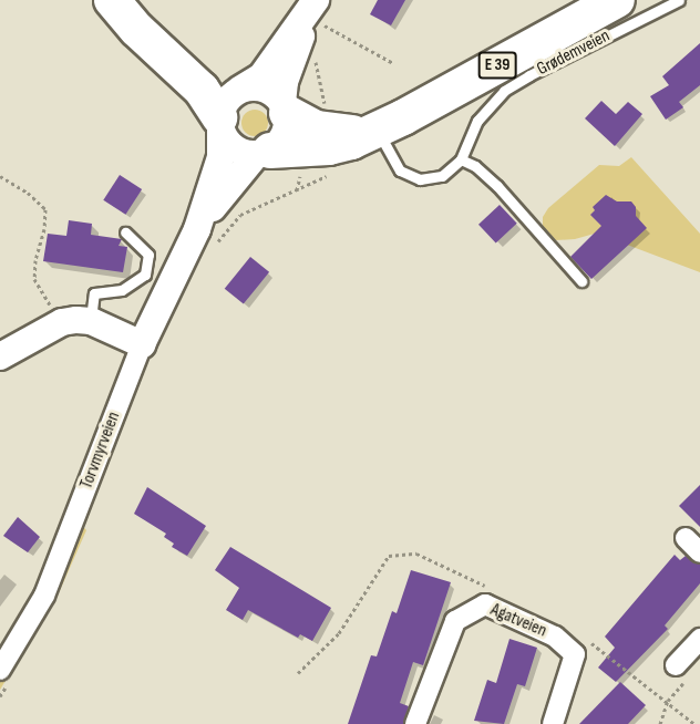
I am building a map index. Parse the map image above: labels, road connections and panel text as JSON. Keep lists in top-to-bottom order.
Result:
{
  "streets": {
    "highway": ["E 39"],
    "main road": ["Torvmyrveien"],
    "street": ["Agatveien"],
    "lane": ["Grødemveien"]
  },
  "crossings": [
    ["E 39", "Torvmyrveien"]
  ]
}
